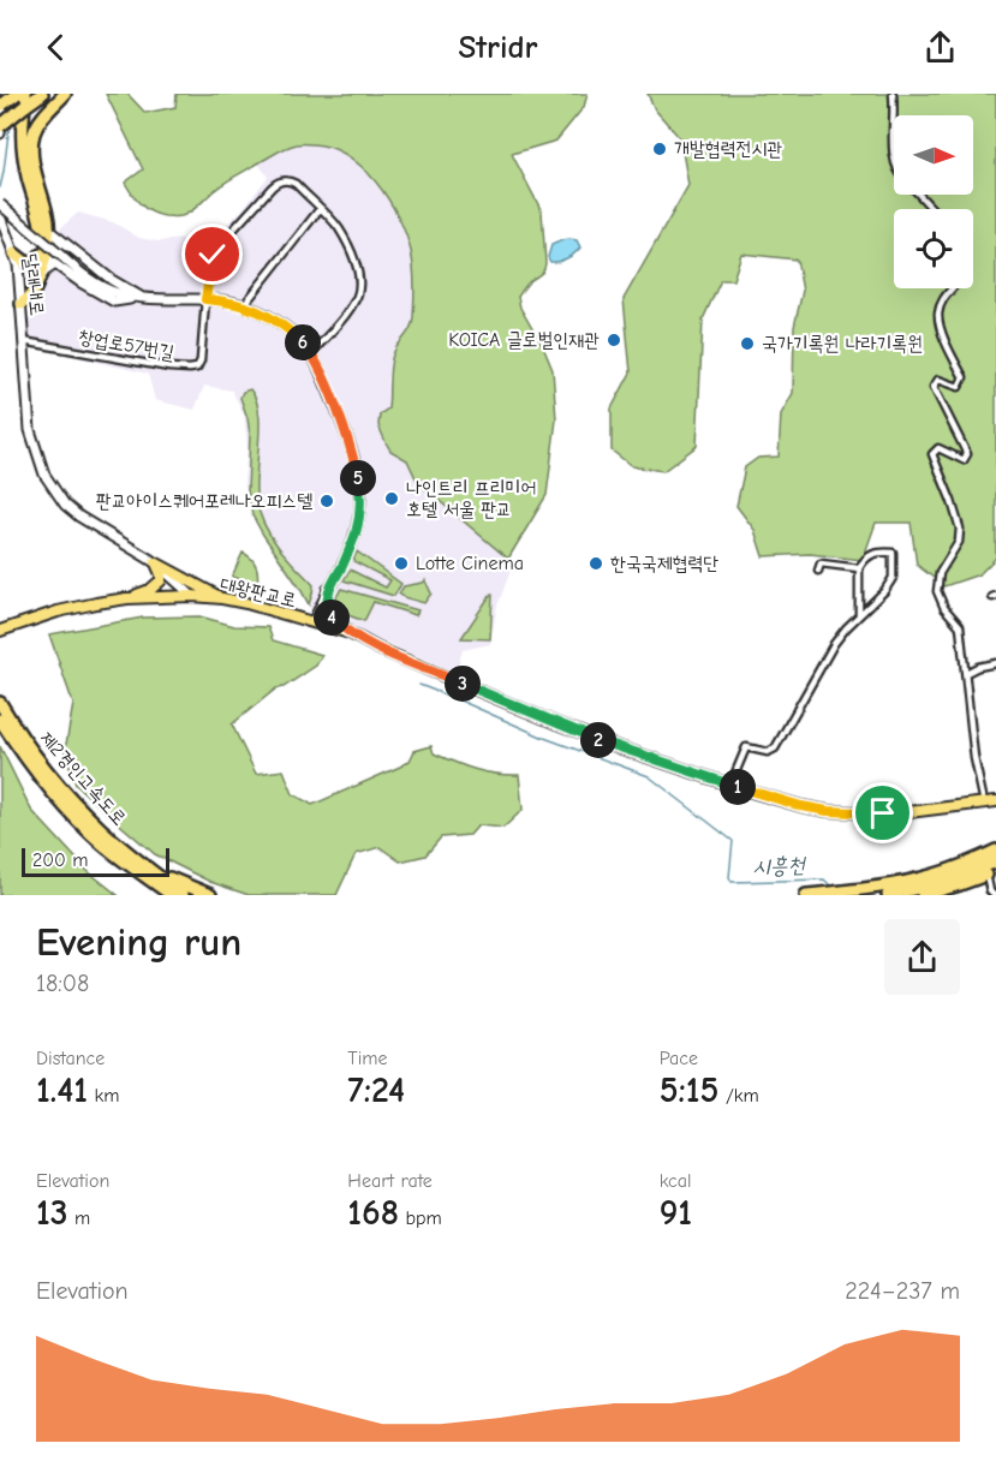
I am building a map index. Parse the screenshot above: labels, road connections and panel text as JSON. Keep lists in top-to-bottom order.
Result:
{
  "streets": {
    "highway": ["제2경인고속도로"],
    "main road": ["대왕판교로"],
    "street": ["달래내로", "창업로57번길"]
  },
  "crossings": [
    ["달래내로", "창업로57번길"],
    ["달래내로", "대왕판교로"]
  ],
  "water": ["시흥천"],
  "places": [
    "개발협력전시관",
    "KOICA 글로벌인재관",
    "국가기록원 나라기록원",
    "나인트리 프리미어 호텔 서울 판교",
    "판교아이스퀘어포레나오피스텔",
    "Lotte Cinema",
    "한국국제협력단"
  ],
  "scale_bar": "200 m",
  "north": "right",
  "page": {
    "header": "Stridr",
    "pins": [
      "6",
      "5",
      "4",
      "3",
      "2",
      "1"
    ],
    "scale": "200 m",
    "heading": ["Evening run", "18:08"],
    "stats": [
      ["Distance", "1.41 km"],
      ["Time", "7:24"],
      ["Pace", "5:15 /km"],
      ["Elevation", "13 m"],
      ["Heart rate", "168 bpm"],
      ["kcal", "91"]
    ],
    "chart": ["Elevation", "224–237 m"]
  }
}
